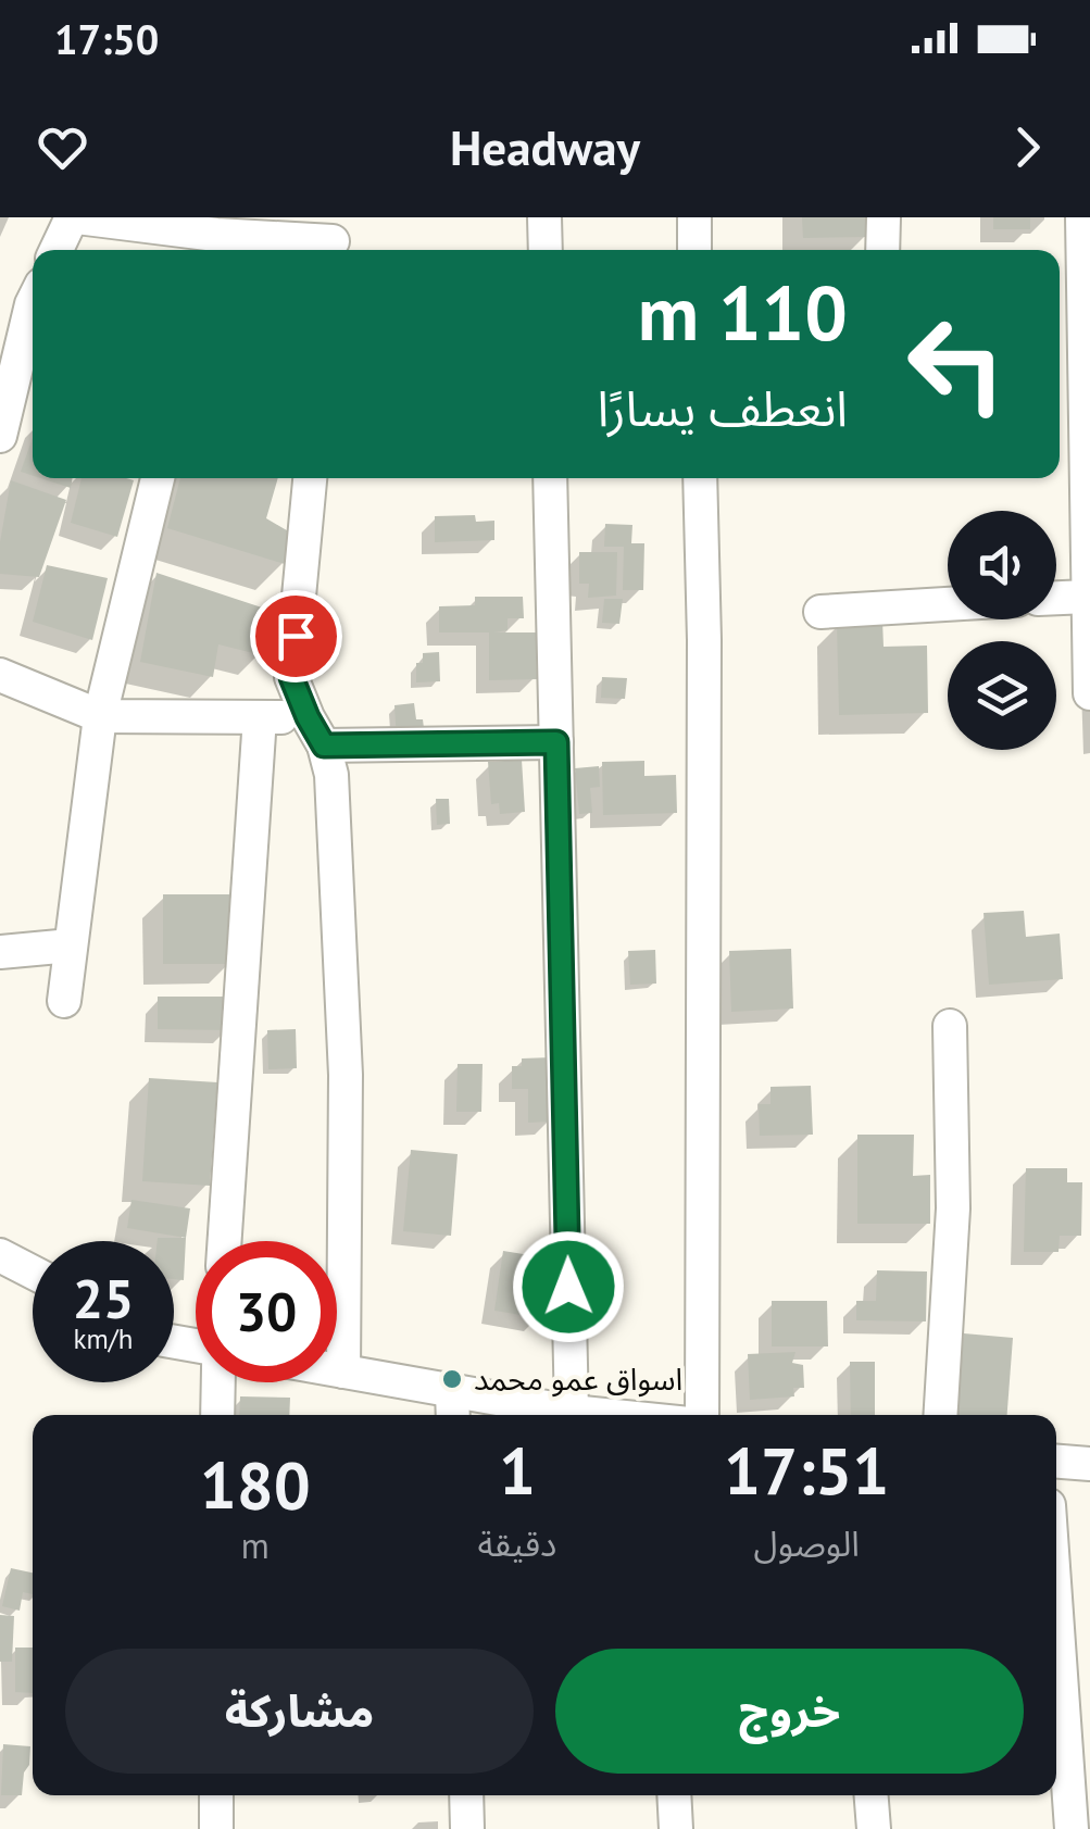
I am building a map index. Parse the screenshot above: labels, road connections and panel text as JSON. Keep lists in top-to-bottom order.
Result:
{
  "places": ["اسواق عمو محمد"],
  "page": {
    "status": "17:50",
    "header": "Headway",
    "turn": ["110 m", "انعطف يسارًا"],
    "speed": "25 km/h",
    "limit": "30",
    "eta": [
      "17:51",
      "الوصول",
      "1",
      "دقيقة",
      "180",
      "m"
    ],
    "buttons": ["خروج", "مشاركة"]
  }
}
